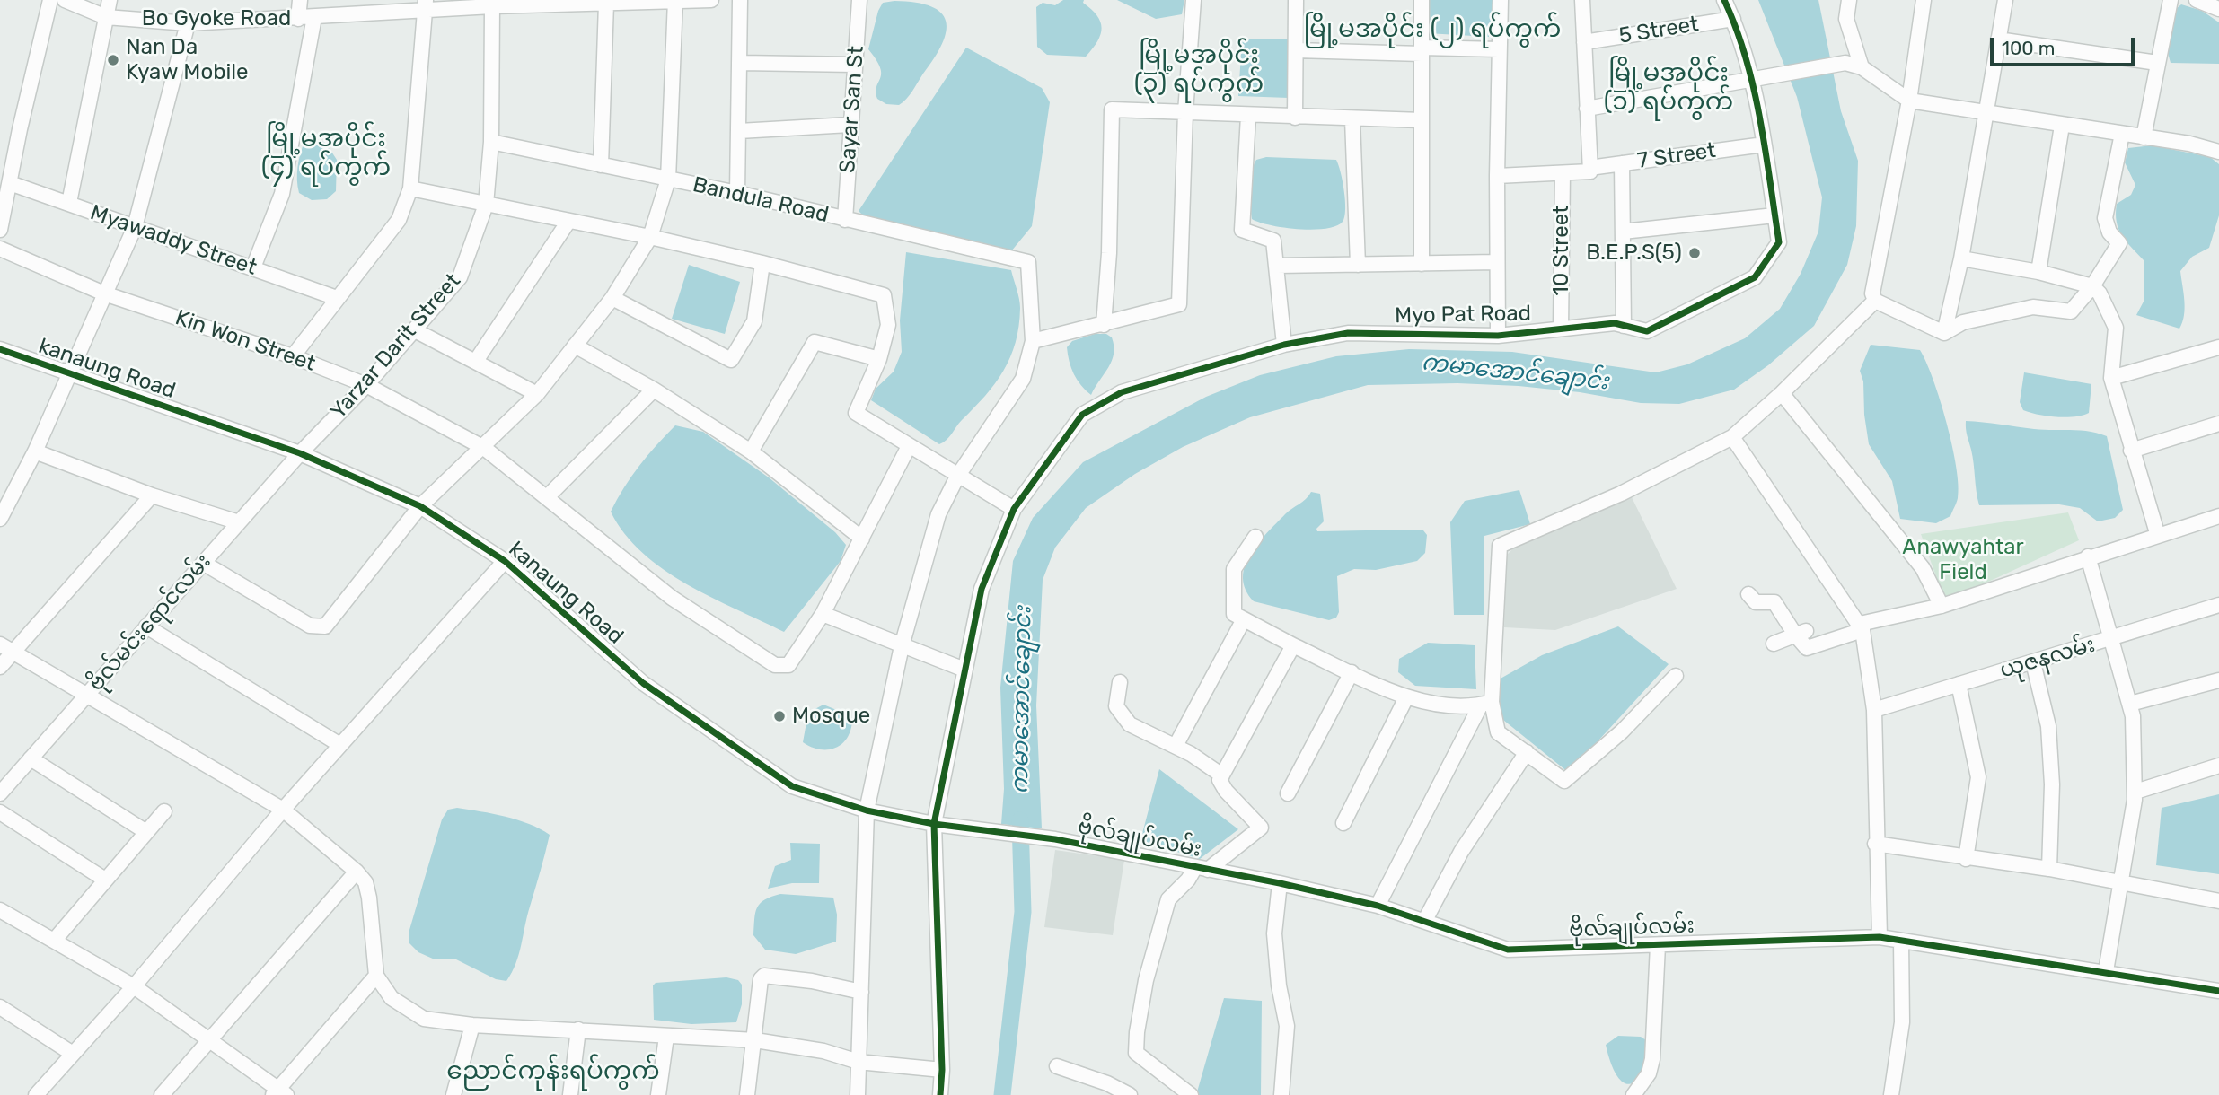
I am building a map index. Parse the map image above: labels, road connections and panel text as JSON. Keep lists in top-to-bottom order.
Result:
{
  "streets": {
    "street": [
      "Bo Gyoke Road",
      "5 Street",
      "Sayar San St",
      "7 Street",
      "Bandula Road",
      "Myawaddy Street",
      "10 Street",
      "Myo Pat Road",
      "Kin Won Street",
      "Yarzar Darit Street",
      "kanaung Road",
      "ဗိုလ်မင်းရောင်လမ်း",
      "ယုဇနလမ်း",
      "ဗိုလ်ချုပ်လမ်း"
    ]
  },
  "crossings": [
    ["Bo Gyoke Road", "Yarzar Darit Street"],
    ["5 Street", "Myo Pat Road"],
    ["Sayar San St", "Bandula Road"],
    ["7 Street", "10 Street"],
    ["7 Street", "Myo Pat Road"],
    ["Bandula Road", "Yarzar Darit Street"],
    ["10 Street", "Myo Pat Road"],
    ["Myo Pat Road", "kanaung Road"],
    ["Kin Won Street", "Yarzar Darit Street"],
    ["Yarzar Darit Street", "kanaung Road"],
    ["Yarzar Darit Street", "ဗိုလ်မင်းရောင်လမ်း"],
    ["kanaung Road", "ဗိုလ်မင်းရောင်လမ်း"],
    ["kanaung Road", "ဗိုလ်ချုပ်လမ်း"]
  ],
  "districts": [
    "မြို့မအပိုင်း (၂) ရပ်ကွက်",
    "မြို့မအပိုင်း (၃) ရပ်ကွက်",
    "မြို့မအပိုင်း (၁) ရပ်ကွက်",
    "မြို့မအပိုင်း (၄) ရပ်ကွက်",
    "ညောင်ကုန်းရပ်ကွက်"
  ],
  "water": ["ကမာအောင်ချောင်း"],
  "parks": ["Anawyahtar Field"],
  "places": ["Nan Da Kyaw Mobile", "B.E.P.S(5)", "Mosque"],
  "scale_bar": "100 m"
}
